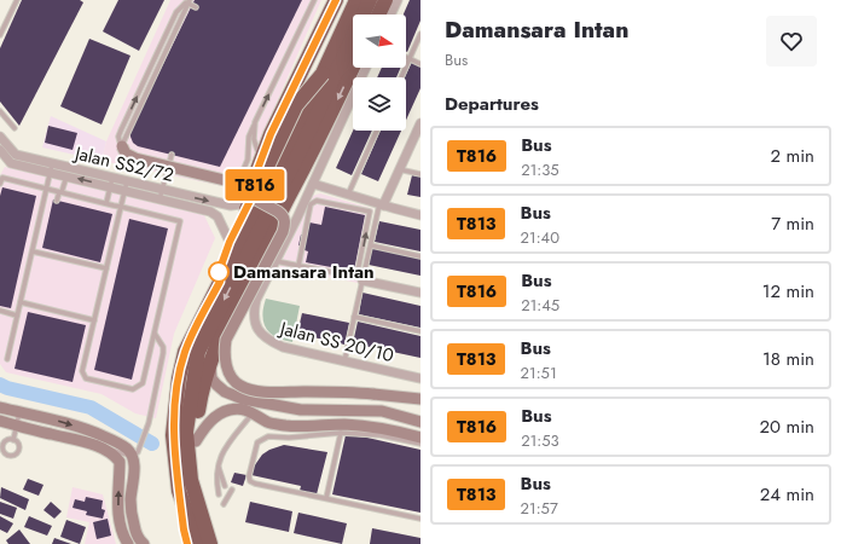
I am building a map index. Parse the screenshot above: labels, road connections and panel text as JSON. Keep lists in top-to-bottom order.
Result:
{
  "streets": {
    "street": ["Jalan SS2/72", "Jalan SS 20/10"]
  },
  "places": ["Damansara Intan"],
  "lines": ["bus line T816"],
  "north": "right",
  "page": {
    "on_map": "T816",
    "heading": [
      ["Damansara Intan", "Bus"],
      "Departures"
    ],
    "list": [
      {
        "mark": "T816",
        "name": "Bus",
        "note": "21:35",
        "value": "2 min"
      },
      {
        "mark": "T813",
        "name": "Bus",
        "note": "21:40",
        "value": "7 min"
      },
      {
        "mark": "T816",
        "name": "Bus",
        "note": "21:45",
        "value": "12 min"
      },
      {
        "mark": "T813",
        "name": "Bus",
        "note": "21:51",
        "value": "18 min"
      },
      {
        "mark": "T816",
        "name": "Bus",
        "note": "21:53",
        "value": "20 min"
      },
      {
        "mark": "T813",
        "name": "Bus",
        "note": "21:57",
        "value": "24 min"
      }
    ]
  }
}
